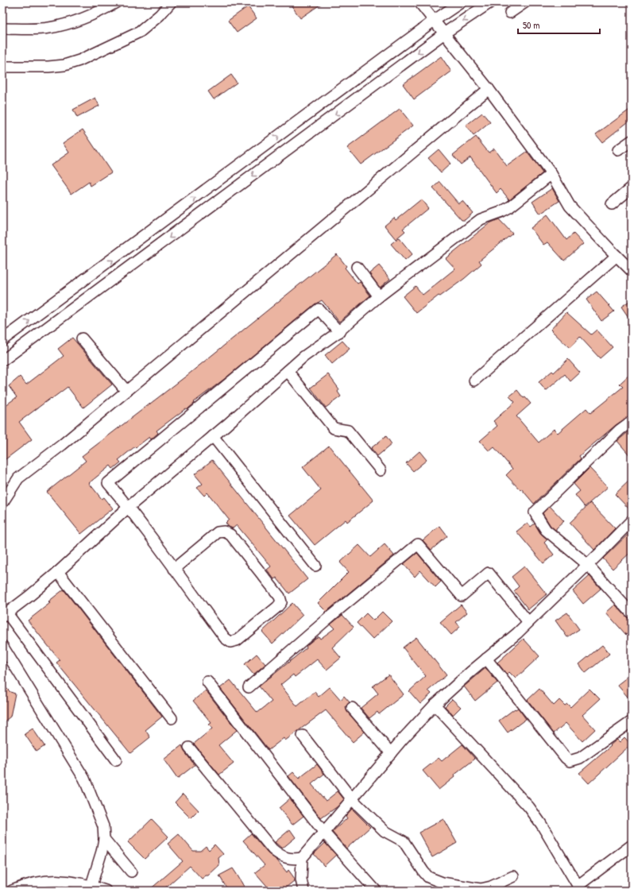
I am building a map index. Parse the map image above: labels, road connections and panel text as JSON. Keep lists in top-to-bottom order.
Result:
{
  "scale_bar": "50 m"
}
